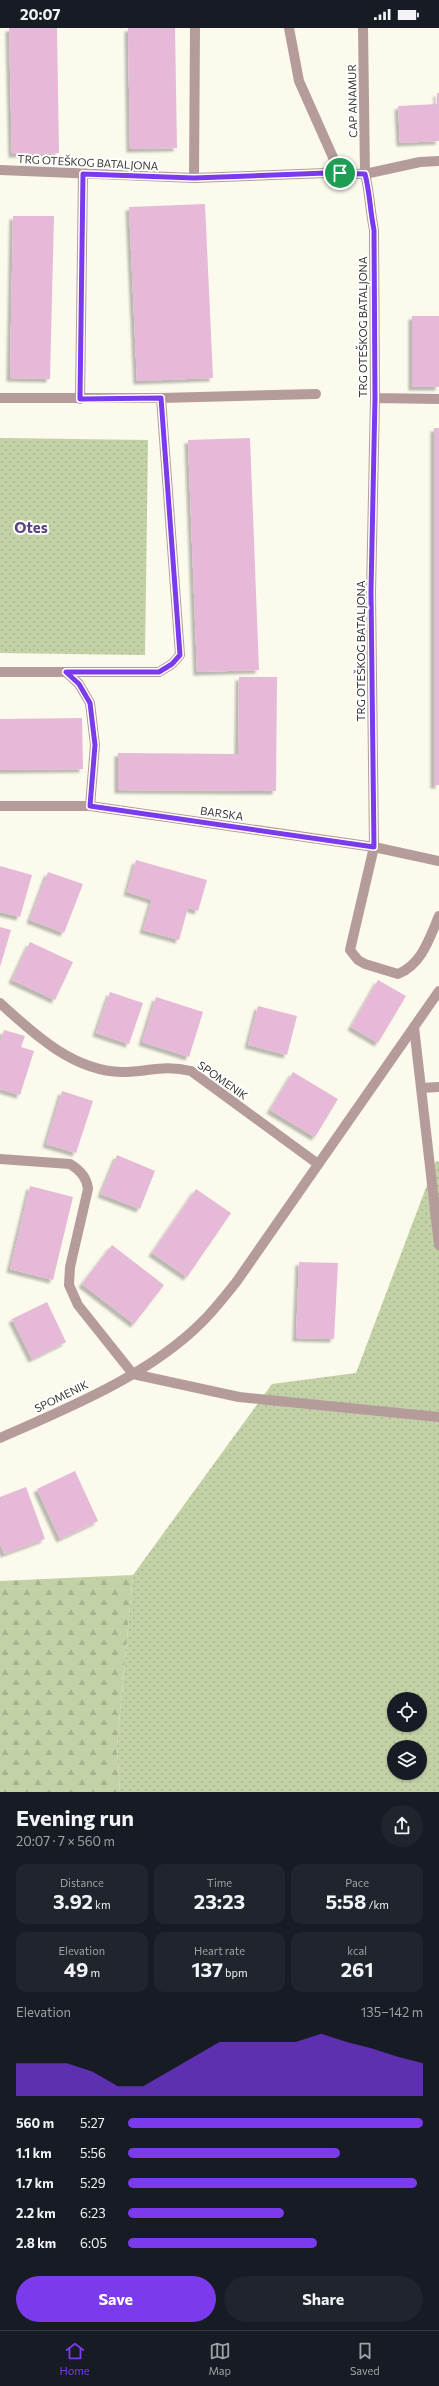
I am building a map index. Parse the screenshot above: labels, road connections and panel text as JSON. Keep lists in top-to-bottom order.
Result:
{
  "streets": {
    "street": [
      "CAP ANAMUR",
      "TRG OTEŠKOG BATALJONA",
      "BARSKA",
      "SPOMENIK"
    ]
  },
  "crossings": [
    ["CAP ANAMUR", "TRG OTEŠKOG BATALJONA"],
    ["TRG OTEŠKOG BATALJONA", "BARSKA"]
  ],
  "districts": ["Otes"],
  "page": {
    "status": "20:07",
    "heading": ["Evening run", "20:07 · 7 × 560 m"],
    "stats": [
      ["Distance", "3.92 km"],
      ["Time", "23:23"],
      ["Pace", "5:58 /km"],
      ["Elevation", "49 m"],
      ["Heart rate", "137 bpm"],
      ["kcal", "261"]
    ],
    "chart": ["Elevation", "135–142 m"],
    "list": [
      {
        "name": "560 m",
        "note": "5:27"
      },
      {
        "name": "1.1 km",
        "note": "5:56"
      },
      {
        "name": "1.7 km",
        "note": "5:29"
      },
      {
        "name": "2.2 km",
        "note": "6:23"
      },
      {
        "name": "2.8 km",
        "note": "6:05"
      }
    ],
    "buttons": ["Save", "Share"],
    "tabs": ["Home", "Map", "Saved"]
  }
}
